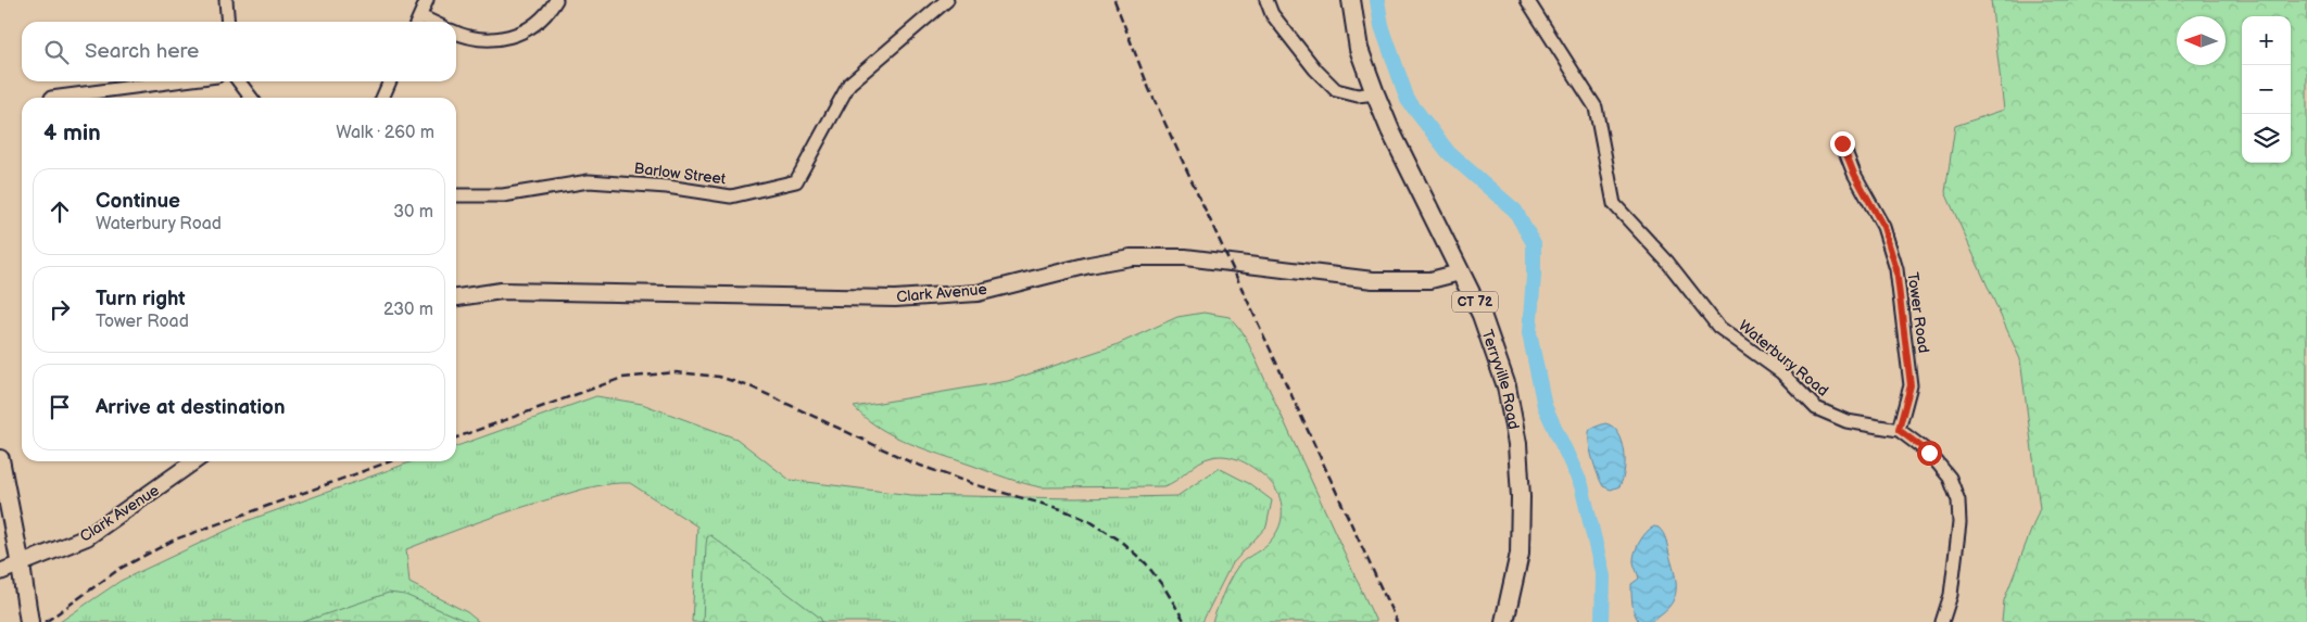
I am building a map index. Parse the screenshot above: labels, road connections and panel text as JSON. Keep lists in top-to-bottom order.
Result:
{
  "streets": {
    "highway": ["CT 72", "Terryville Road"],
    "main road": ["Clark Avenue"],
    "street": ["Barlow Street", "Tower Road", "Waterbury Road"]
  },
  "crossings": [
    ["Clark Avenue", "Terryville Road"],
    ["Tower Road", "Waterbury Road"]
  ],
  "north": "left",
  "page": {
    "map_buttons": ["+", "−"],
    "search": "Search here",
    "heading": ["4 min", "Walk · 260 m"],
    "list": [
      ["Continue", "Waterbury Road", "30 m"],
      ["Turn right", "Tower Road", "230 m"],
      "Arrive at destination"
    ]
  }
}
